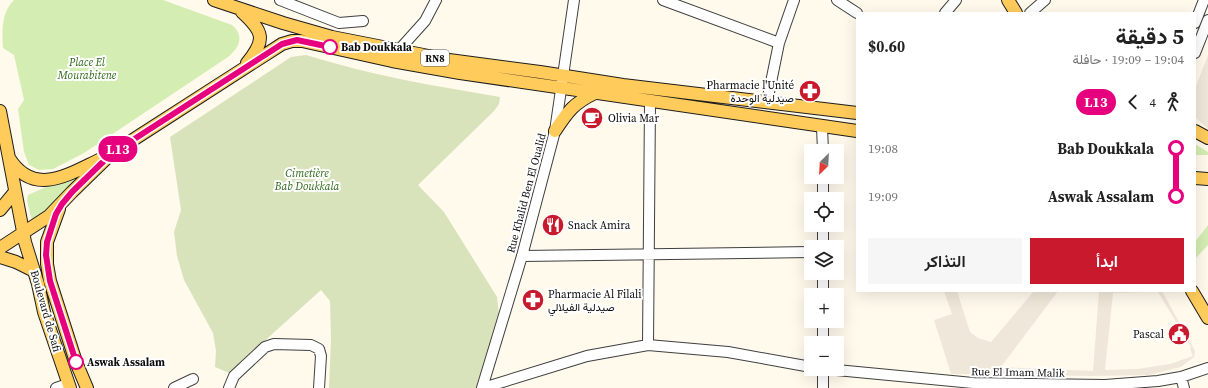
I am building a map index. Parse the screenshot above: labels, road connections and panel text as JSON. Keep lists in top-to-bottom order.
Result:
{
  "streets": {
    "main road": ["RN8", "Boulevard de Safi"],
    "street": ["Rue Khalid Ben El Oualid", "Rue El Imam Malik"]
  },
  "crossings": [
    ["RN8", "Rue Khalid Ben El Oualid"],
    ["RN8", "Boulevard de Safi"]
  ],
  "parks": ["Place El Mourabitene", "Cimetière Bab Doukkala"],
  "places": {
    "other": ["Bab Doukkala", "Aswak Assalam"],
    "pharmacy": ["Pharmacie l'Unité صيدلية الوحدة", "Pharmacie Al Filali صيدلية الفيلالي"],
    "cafe": ["Olivia Mar"],
    "restaurant": ["Snack Amira"],
    "public building": ["Pascal"]
  },
  "lines": ["bus line L13"],
  "north": "bottom left",
  "page": {
    "on_map": "L13",
    "heading": ["5 دقيقة", "19:04 – 19:09 · حافلة", "$0.60"],
    "legs": ["4", "L13"],
    "list": [
      {
        "name": "Bab Doukkala",
        "value": "19:08"
      },
      {
        "name": "Aswak Assalam",
        "value": "19:09"
      }
    ],
    "map_buttons": ["+", "−"],
    "buttons": ["ابدأ", "التذاكر"]
  }
}
